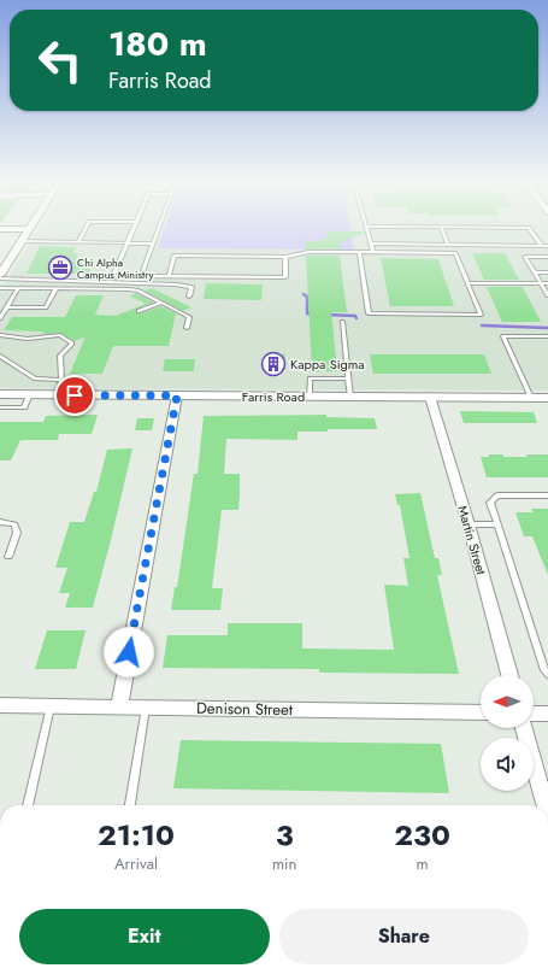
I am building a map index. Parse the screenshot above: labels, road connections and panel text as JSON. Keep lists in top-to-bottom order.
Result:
{
  "streets": {
    "street": ["Farris Road", "Martin Street", "Denison Street"]
  },
  "crossings": [
    ["Farris Road", "Martin Street"]
  ],
  "places": {
    "office": ["Chi Alpha Campus Ministry"],
    "building": ["Kappa Sigma"]
  },
  "north": "left",
  "page": {
    "turn": ["180 m", "Farris Road"],
    "eta": [
      "21:10",
      "Arrival",
      "3",
      "min",
      "230",
      "m"
    ],
    "buttons": ["Exit", "Share"]
  }
}
